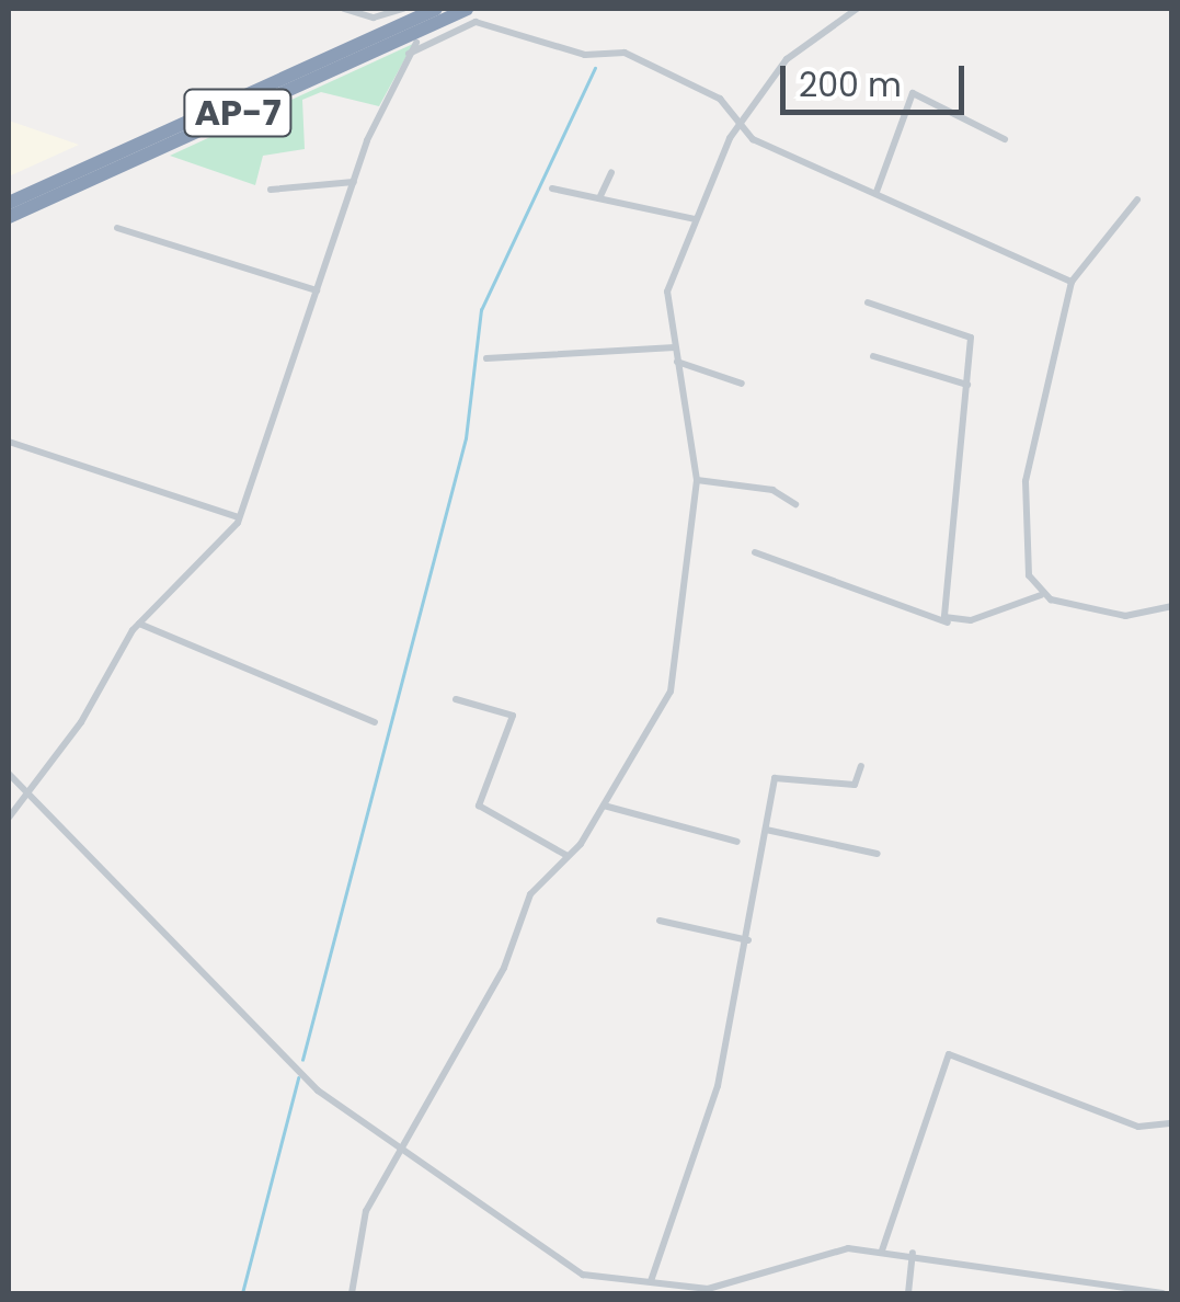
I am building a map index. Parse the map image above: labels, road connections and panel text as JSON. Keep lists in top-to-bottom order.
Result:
{
  "streets": {
    "highway": ["AP-7"]
  },
  "scale_bar": "200 m"
}
